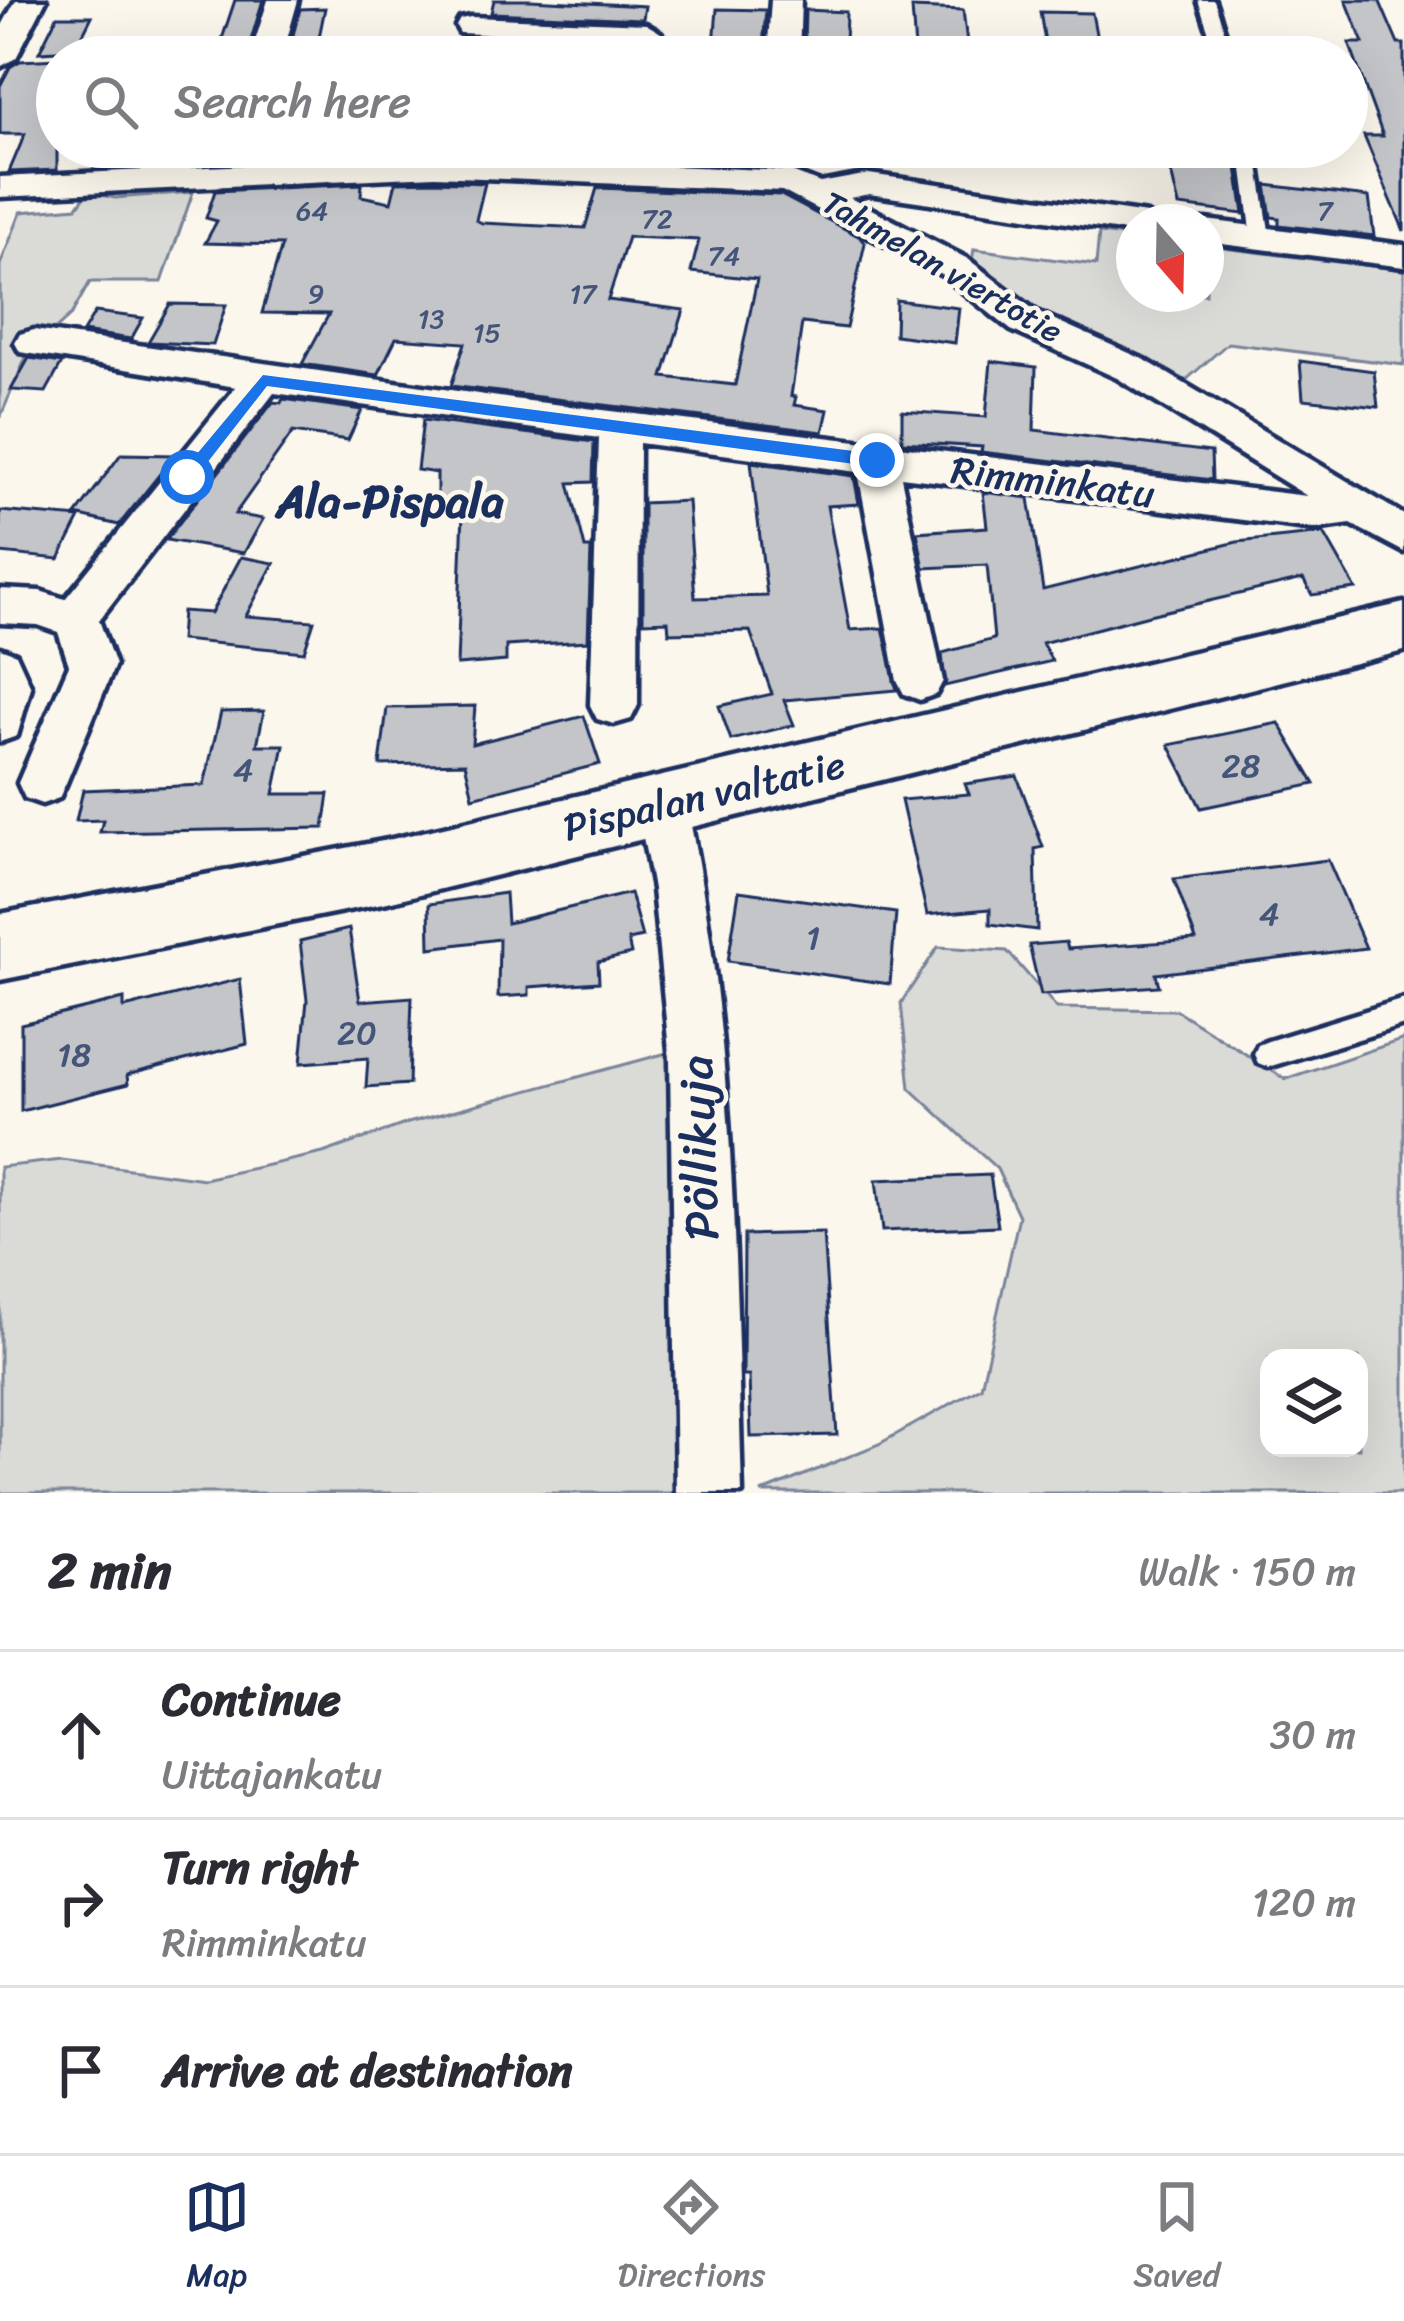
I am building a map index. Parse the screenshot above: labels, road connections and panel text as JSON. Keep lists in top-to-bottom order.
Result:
{
  "streets": {
    "main road": ["Pispalan valtatie"],
    "street": ["Tahmelan viertotie", "Rimminkatu", "Pöllikuja"]
  },
  "crossings": [
    ["Tahmelan viertotie", "Rimminkatu"],
    ["Pispalan valtatie", "Pöllikuja"]
  ],
  "districts": ["Ala-Pispala"],
  "house_numbers": [
    "64",
    "7",
    "72",
    "74",
    "9",
    "17",
    "13",
    "15",
    "28",
    "4",
    "4",
    "1",
    "20",
    "18"
  ],
  "north": "bottom",
  "page": {
    "search": "Search here",
    "heading": ["2 min", "Walk · 150 m"],
    "list": [
      ["Continue", "Uittajankatu", "30 m"],
      ["Turn right", "Rimminkatu", "120 m"],
      "Arrive at destination"
    ],
    "nav": ["Map", "Directions", "Saved"]
  }
}
